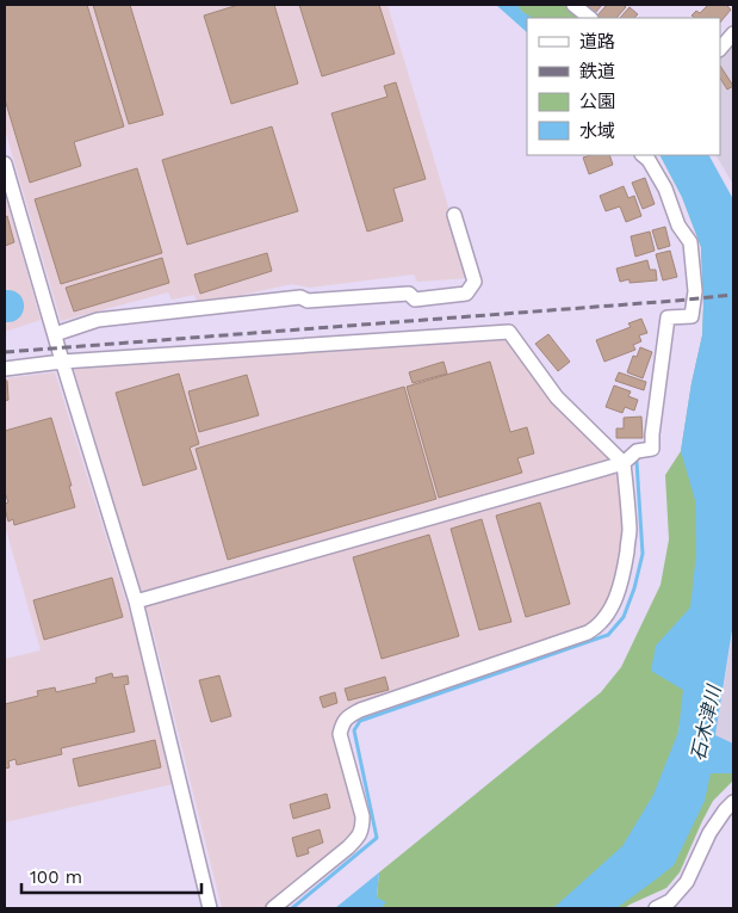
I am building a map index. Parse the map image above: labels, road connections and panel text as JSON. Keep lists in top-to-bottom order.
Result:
{
  "water": ["石木津川"],
  "legend": [
    "道路",
    "鉄道",
    "公園",
    "水域"
  ],
  "scale_bar": "100 m"
}
